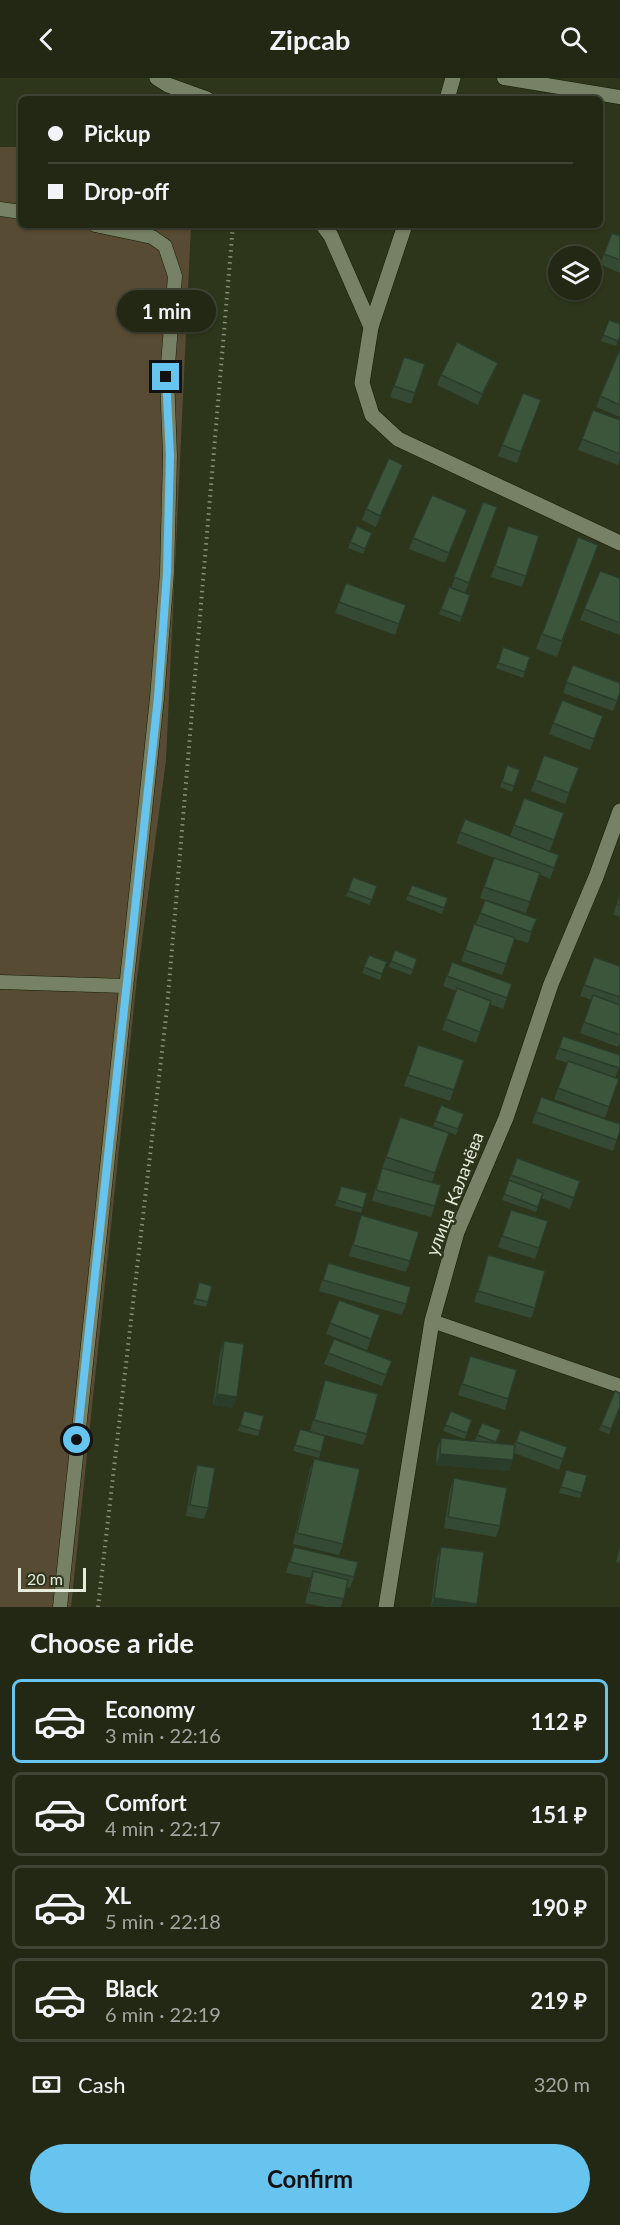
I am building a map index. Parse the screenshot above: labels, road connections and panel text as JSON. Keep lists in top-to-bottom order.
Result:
{
  "streets": {
    "street": ["улица Калачёва"]
  },
  "scale_bar": "20 m",
  "page": {
    "header": "Zipcab",
    "banner": ["Pickup", "Drop-off"],
    "bubble": "1 min",
    "scale": "20 m",
    "heading": "Choose a ride",
    "list": [
      {
        "name": "Economy",
        "note": "3 min · 22:16",
        "value": "112 ₽"
      },
      {
        "name": "Comfort",
        "note": "4 min · 22:17",
        "value": "151 ₽"
      },
      {
        "name": "XL",
        "note": "5 min · 22:18",
        "value": "190 ₽"
      },
      {
        "name": "Black",
        "note": "6 min · 22:19",
        "value": "219 ₽"
      }
    ],
    "pay": ["Cash", "320 m"],
    "buttons": "Confirm"
  }
}
